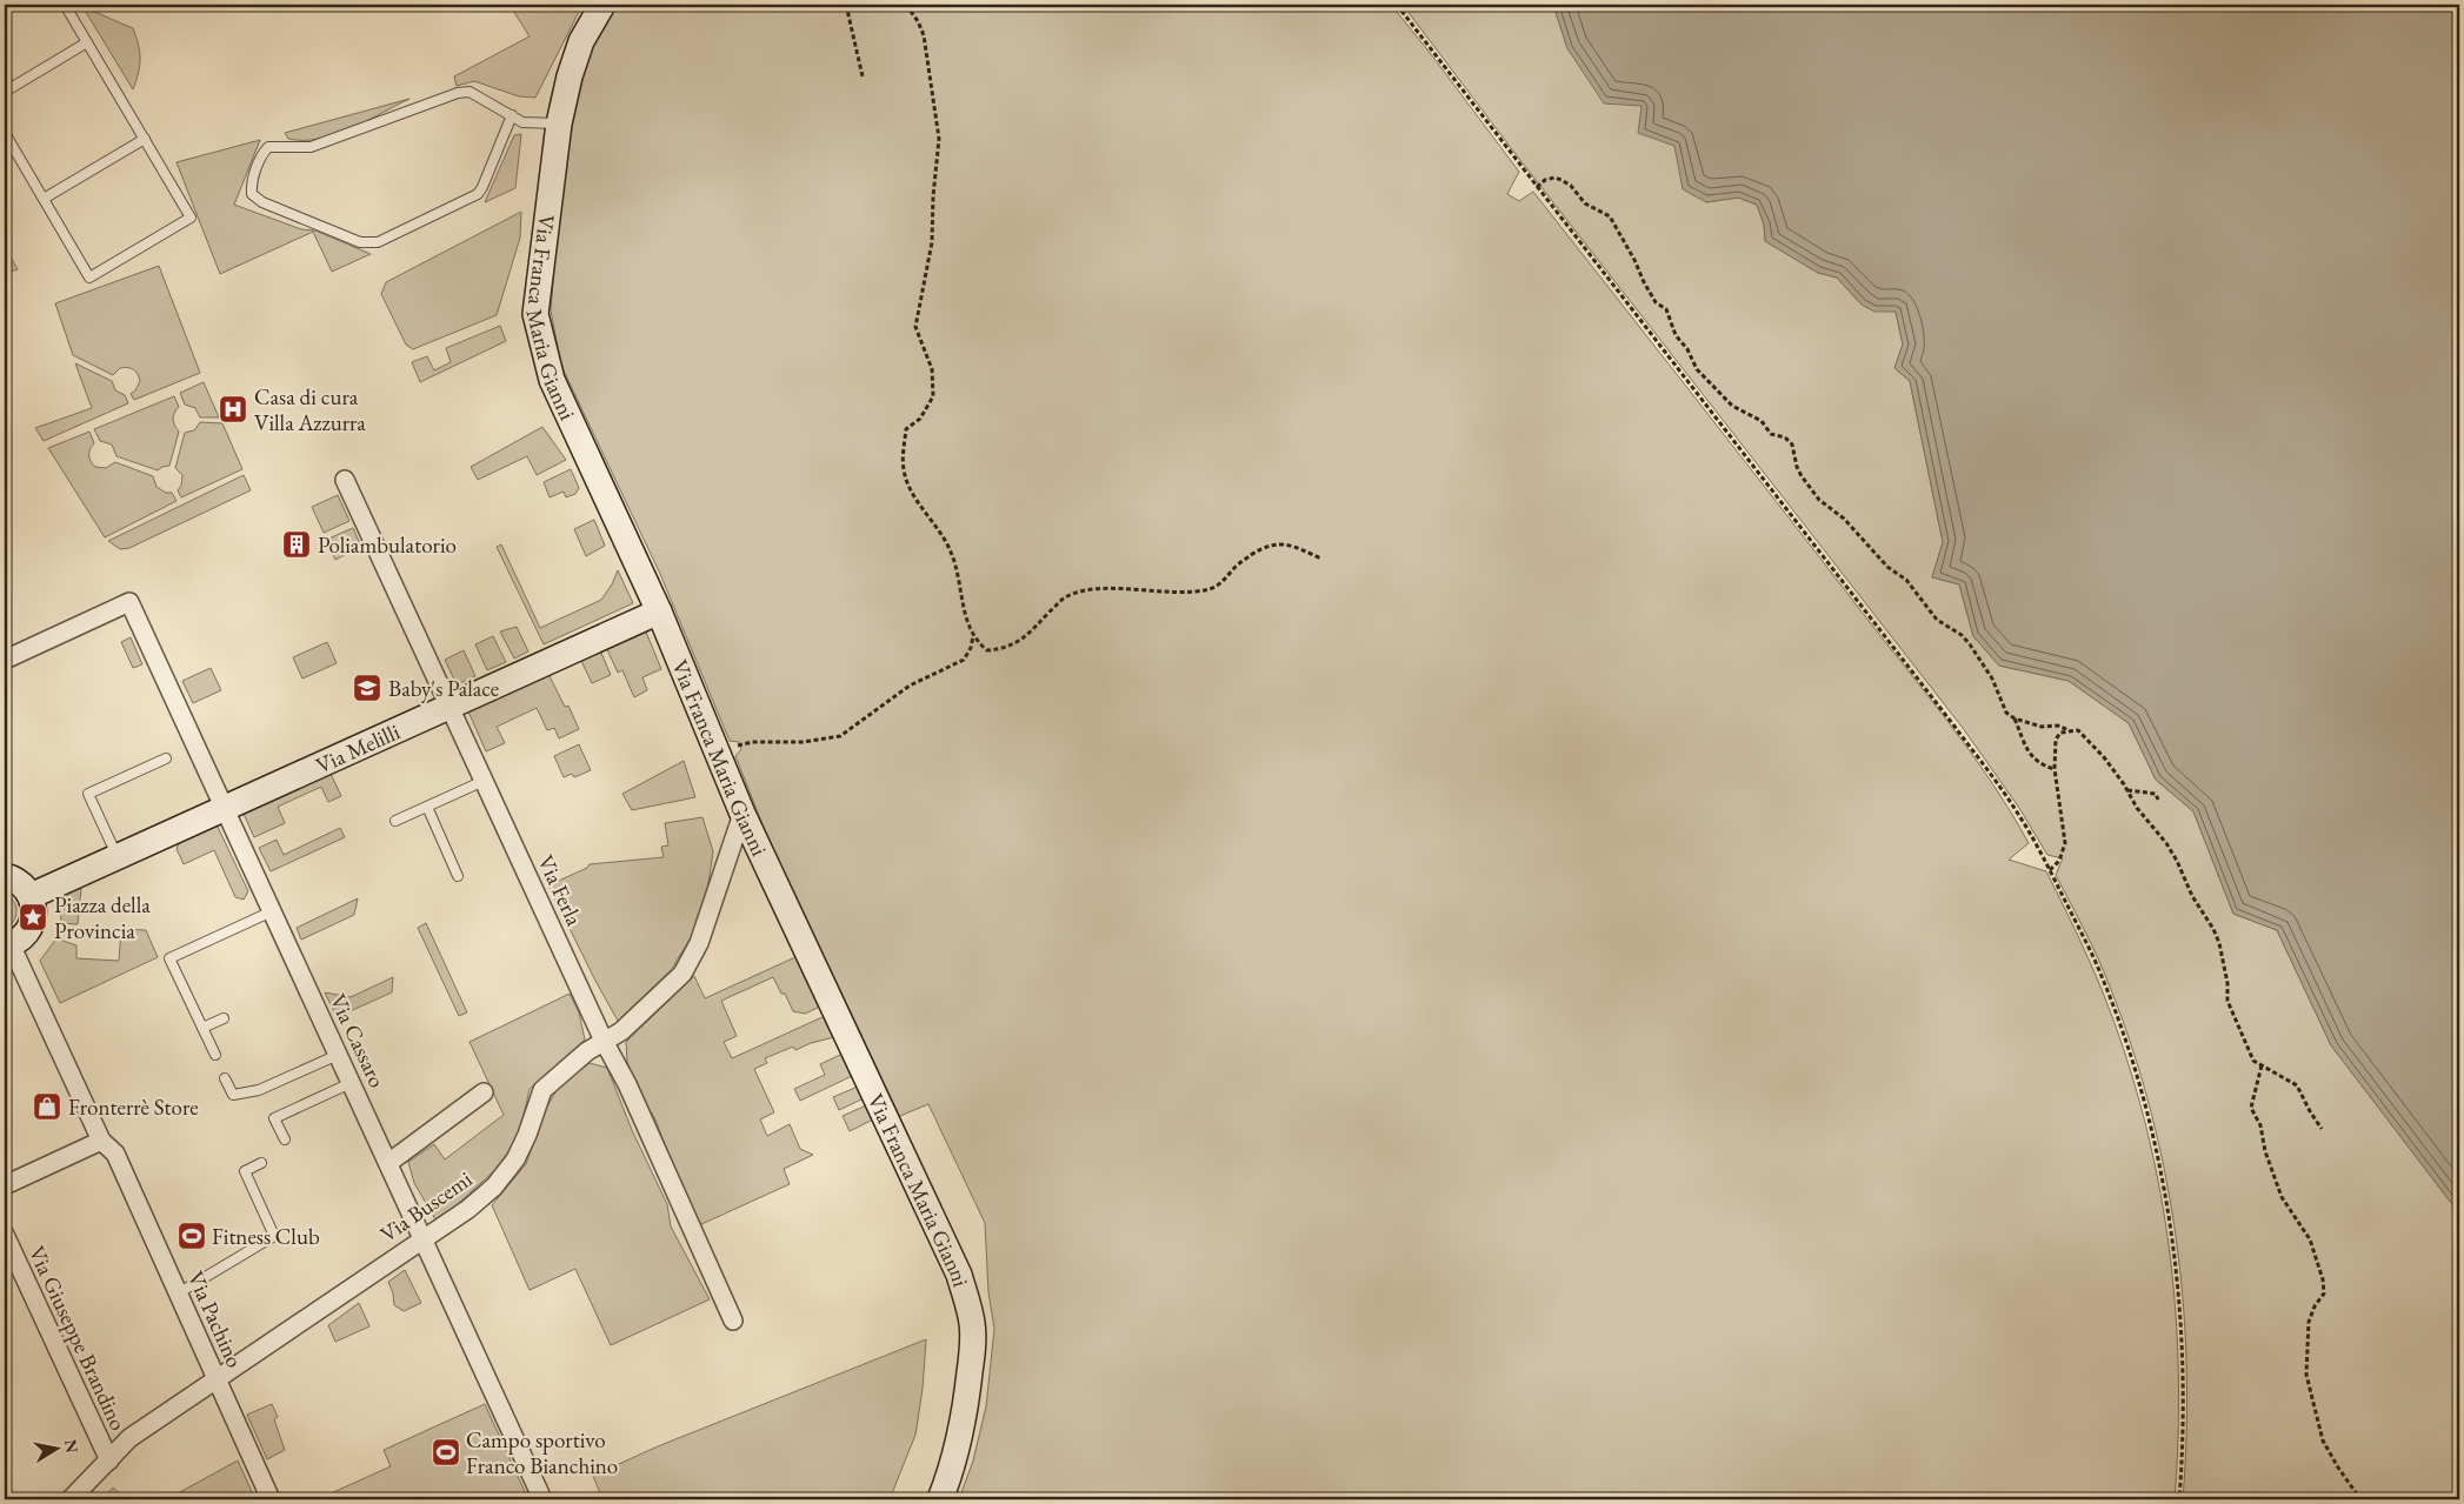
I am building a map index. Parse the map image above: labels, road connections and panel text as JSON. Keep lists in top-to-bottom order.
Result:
{
  "streets": {
    "street": [
      "Via Franca Maria Gianni",
      "Via Melilli",
      "Via Ferla",
      "Via Cassaro",
      "Via Buscemi",
      "Via Pachino",
      "Via Giuseppe Brandino"
    ]
  },
  "crossings": [
    ["Via Franca Maria Gianni", "Via Melilli"],
    ["Via Franca Maria Gianni", "Via Buscemi"],
    ["Via Melilli", "Via Ferla"],
    ["Via Melilli", "Via Cassaro"],
    ["Via Ferla", "Via Buscemi"],
    ["Via Cassaro", "Via Buscemi"],
    ["Via Buscemi", "Via Pachino"],
    ["Via Buscemi", "Via Giuseppe Brandino"]
  ],
  "places": {
    "hospital": ["Casa di cura Villa Azzurra"],
    "building": ["Poliambulatorio"],
    "school or university": ["Baby's Palace"],
    "place": ["Piazza della Provincia"],
    "shop": ["Fronterrè Store"],
    "sports": ["Fitness Club", "Campo sportivo Franco Bianchino"]
  },
  "north": "right"
}
